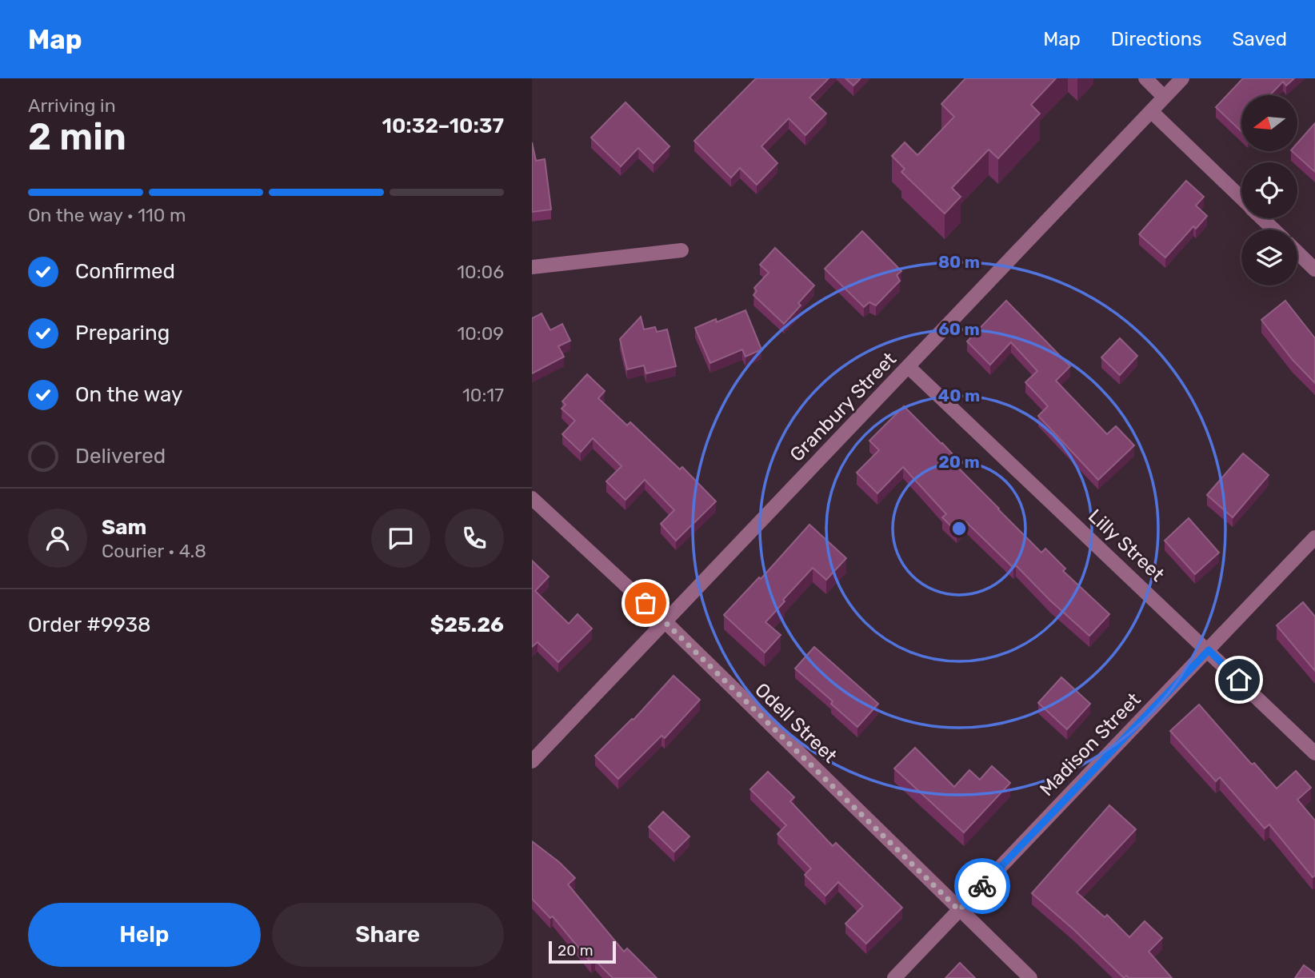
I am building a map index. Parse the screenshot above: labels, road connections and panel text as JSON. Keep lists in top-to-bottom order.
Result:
{
  "streets": {
    "street": [
      "Granbury Street",
      "Lilly Street",
      "Odell Street",
      "Madison Street"
    ]
  },
  "crossings": [
    ["Granbury Street", "Lilly Street"],
    ["Granbury Street", "Odell Street"],
    ["Lilly Street", "Madison Street"],
    ["Odell Street", "Madison Street"]
  ],
  "scale_bar": "20 m",
  "north": "left",
  "page": {
    "header": "Map",
    "nav": ["Map", "Directions", "Saved"],
    "heading": ["2 min", "Arriving in", "10:32–10:37"],
    "panel": [
      "Sam",
      "Courier · 4.8",
      "Order #9938",
      "$25.26"
    ],
    "bar": "On the way · 110 m",
    "list": [
      ["Confirmed", "10:06"],
      ["Preparing", "10:09"],
      ["On the way", "10:17"],
      "Delivered"
    ],
    "buttons": ["Help", "Share"],
    "scale": "20 m"
  },
  "rings": [
    "80 m",
    "60 m",
    "40 m",
    "20 m"
  ]
}
